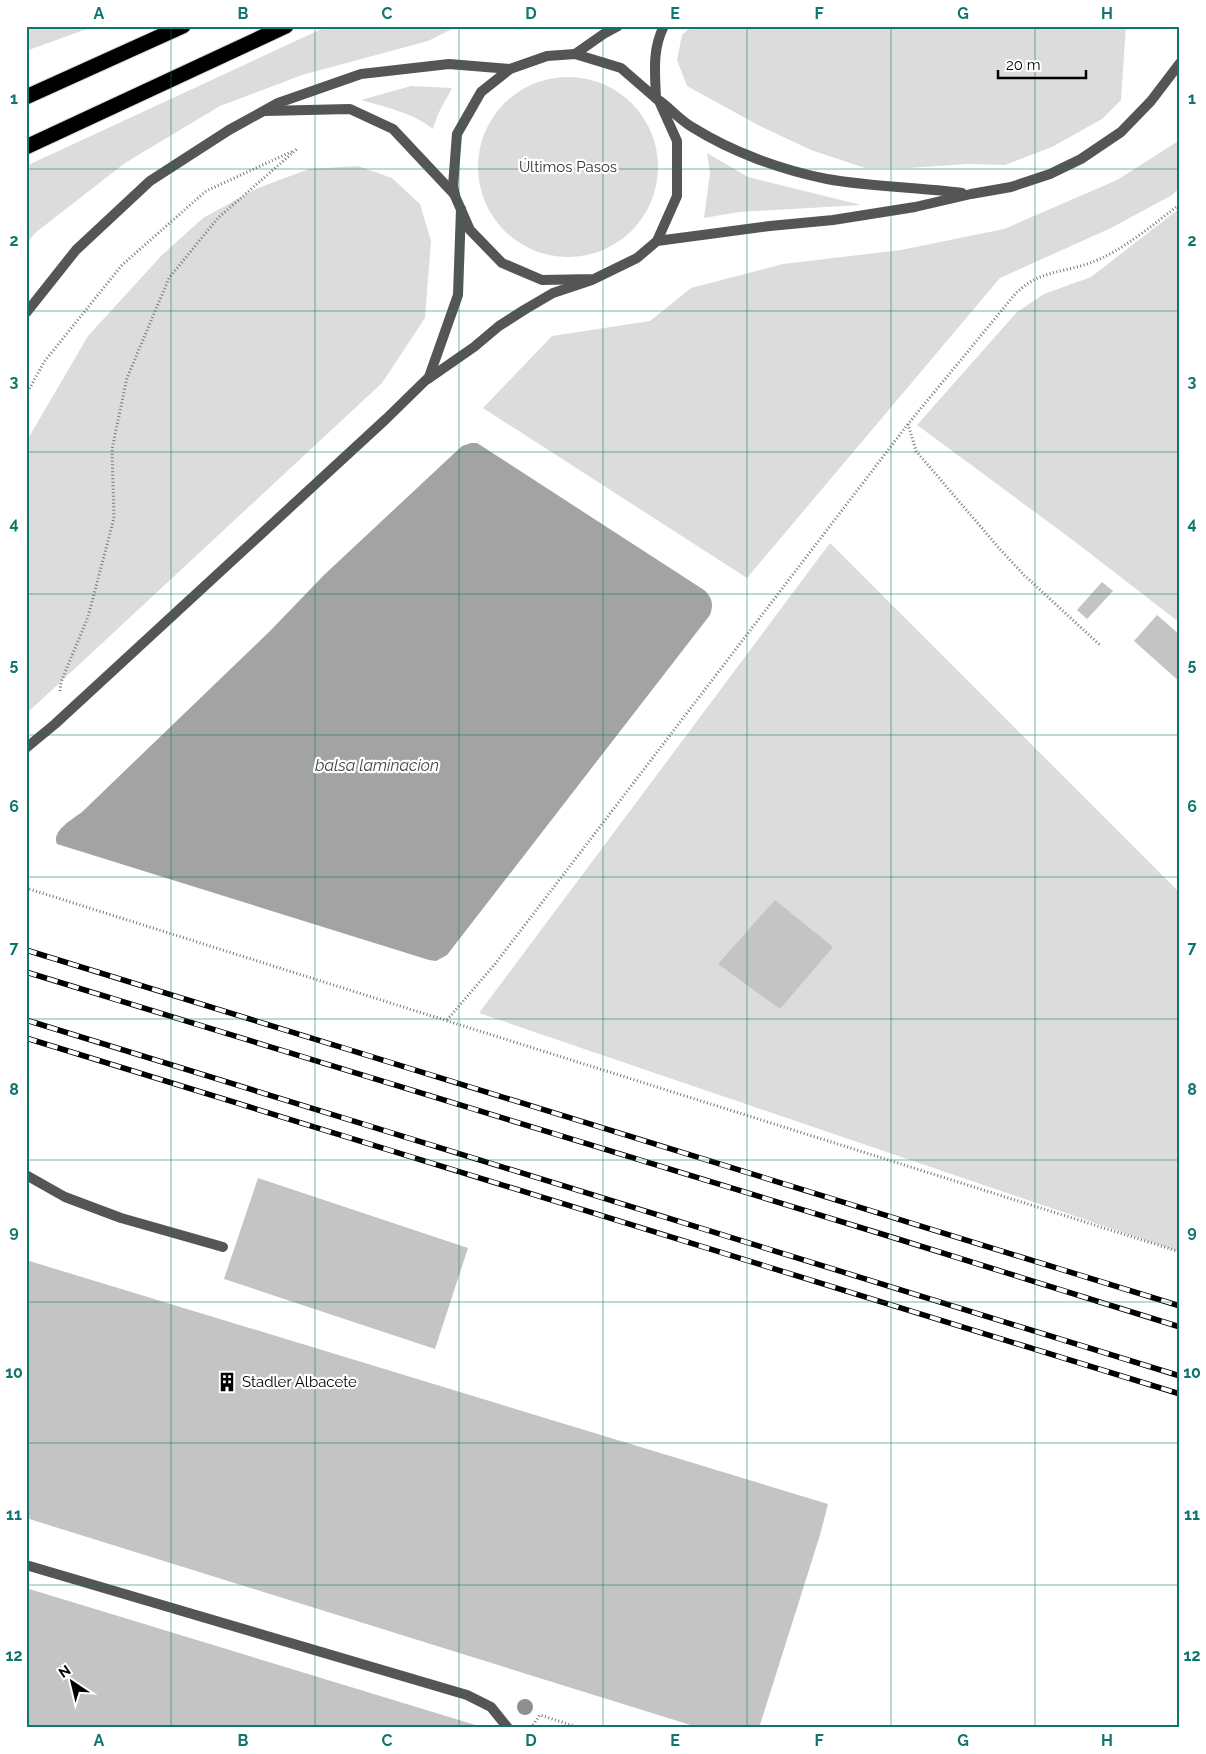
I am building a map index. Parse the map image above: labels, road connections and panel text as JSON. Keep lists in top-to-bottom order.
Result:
{
  "water": ["balsa laminacion"],
  "parks": ["Últimos Pasos"],
  "places": {
    "building": ["Stadler Albacete"]
  },
  "scale_bar": "20 m",
  "north": "top left",
  "grid": {
    "columns": [
      "A",
      "B",
      "C",
      "D",
      "E",
      "F",
      "G",
      "H"
    ],
    "rows": [
      "1",
      "2",
      "3",
      "4",
      "5",
      "6",
      "7",
      "8",
      "9",
      "10",
      "11",
      "12"
    ]
  }
}
